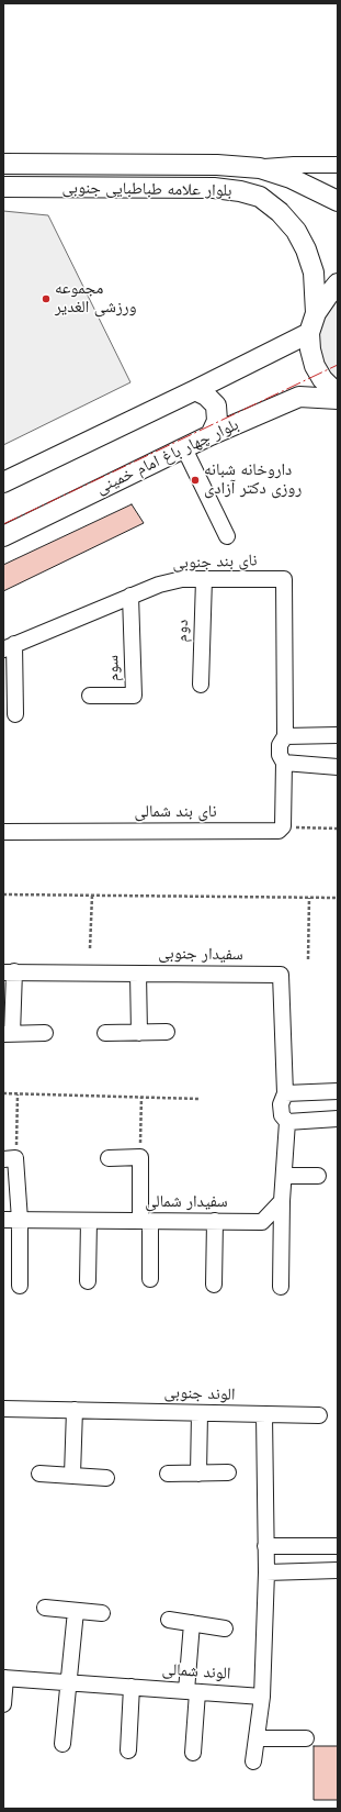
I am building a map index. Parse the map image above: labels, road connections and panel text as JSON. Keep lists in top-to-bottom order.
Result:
{
  "streets": {
    "main road": ["بلوار علامه طباطبایی جنوبی", "بلوار چهار باغ امام خمینی"],
    "street": [
      "نای بند جنوبی",
      "دوم",
      "سوم",
      "نای بند شمالی",
      "سفیدار جنوبی",
      "سفیدار شمالی",
      "الوند جنوبی",
      "الوند شمالی"
    ]
  },
  "crossings": [
    ["نای بند جنوبی", "دوم"],
    ["نای بند جنوبی", "سوم"]
  ],
  "places": ["مجموعه ورزشی الغدیر", "داروخانه شبانه روزی دکتر آزادی"]
}
